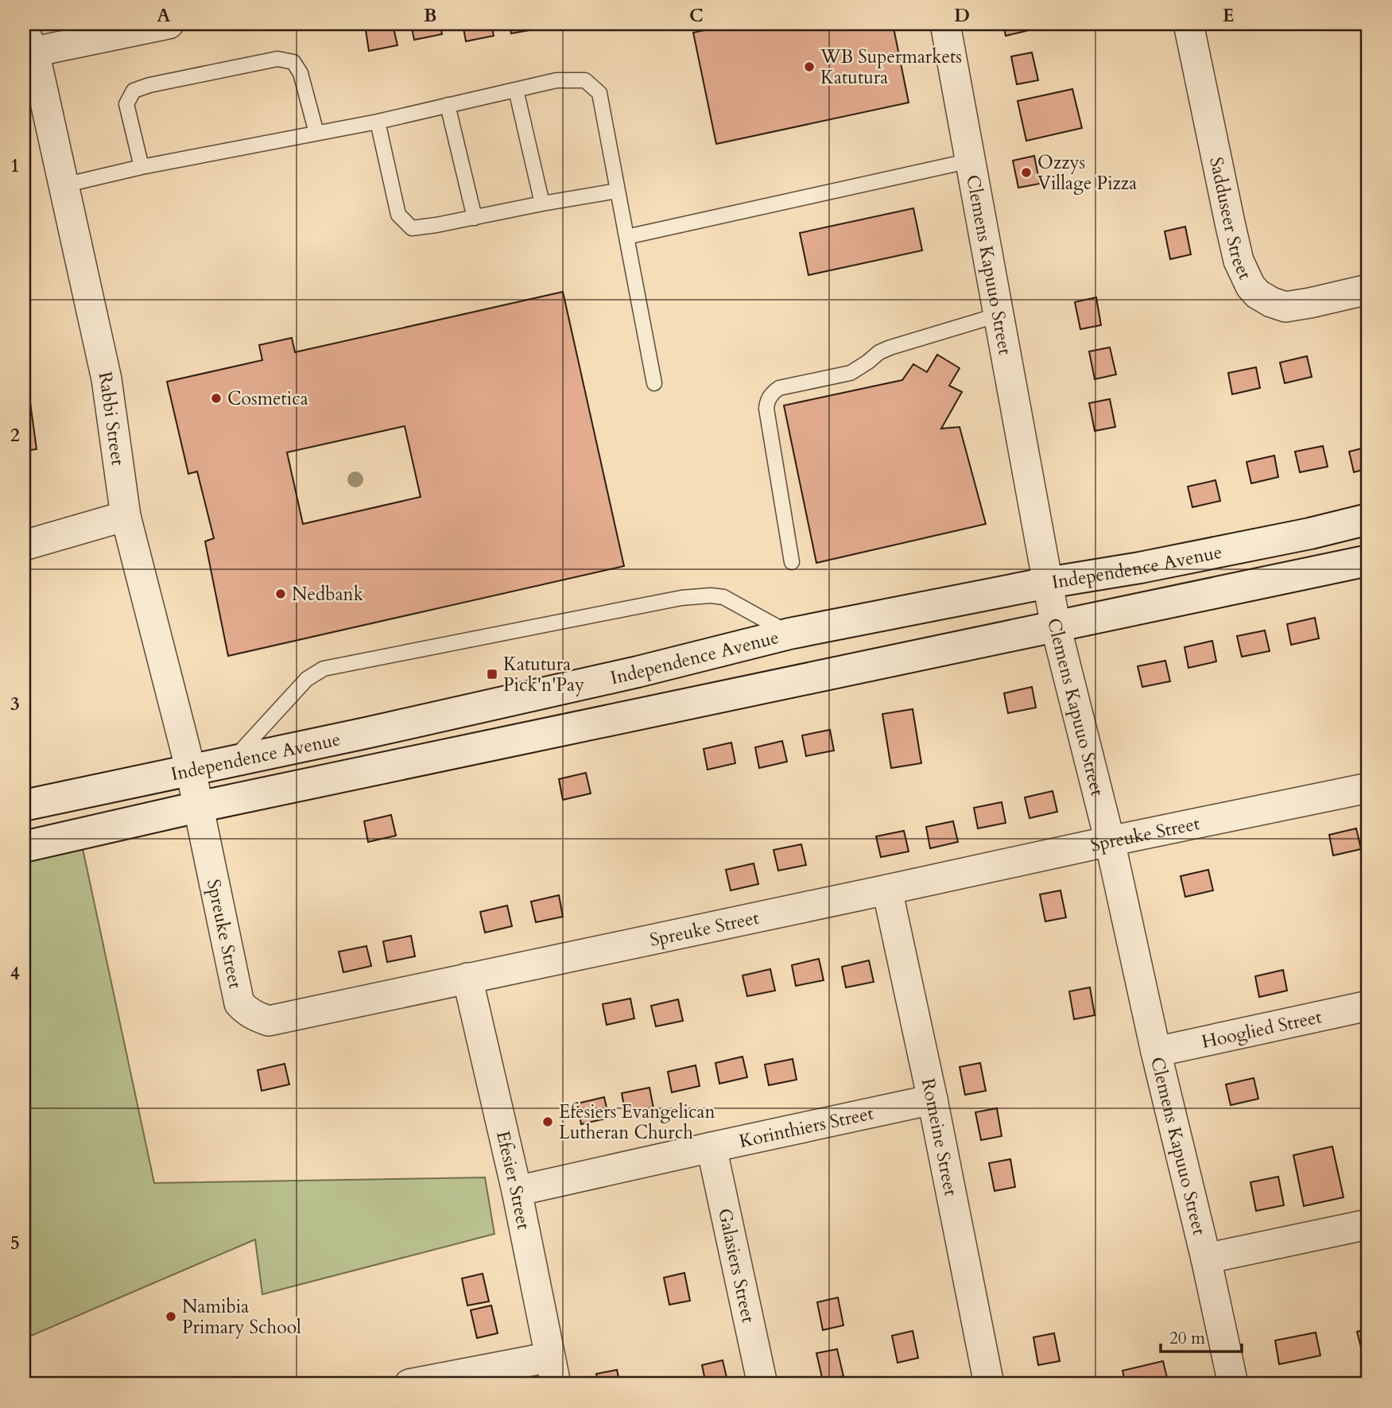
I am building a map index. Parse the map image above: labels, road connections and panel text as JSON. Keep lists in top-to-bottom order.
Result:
{
  "streets": {
    "main road": ["Independence Avenue"],
    "street": [
      "Sadduseer Street",
      "Clemens Kapuuo Street",
      "Rabbi Street",
      "Spreuke Street",
      "Hooglied Street",
      "Korinthiers Street",
      "Romeine Street",
      "Efesier Street",
      "Galasiers Street"
    ]
  },
  "crossings": [
    ["Clemens Kapuuo Street", "Independence Avenue"],
    ["Clemens Kapuuo Street", "Spreuke Street"],
    ["Clemens Kapuuo Street", "Hooglied Street"],
    ["Rabbi Street", "Independence Avenue"],
    ["Rabbi Street", "Spreuke Street"],
    ["Independence Avenue", "Spreuke Street"],
    ["Spreuke Street", "Romeine Street"],
    ["Spreuke Street", "Efesier Street"],
    ["Korinthiers Street", "Romeine Street"],
    ["Korinthiers Street", "Efesier Street"],
    ["Korinthiers Street", "Galasiers Street"]
  ],
  "places": {
    "other": [
      "WB Supermarkets Katutura",
      "Ozzys Village Pizza",
      "Cosmetica",
      "Nedbank",
      "Efesiers Evangelican Lutheran Church",
      "Namibia Primary School"
    ],
    "transit": ["Katutura Pick'n'Pay"]
  },
  "scale_bar": "20 m",
  "grid": {
    "columns": [
      "A",
      "B",
      "C",
      "D",
      "E"
    ],
    "rows": [
      "1",
      "2",
      "3",
      "4",
      "5"
    ]
  }
}
